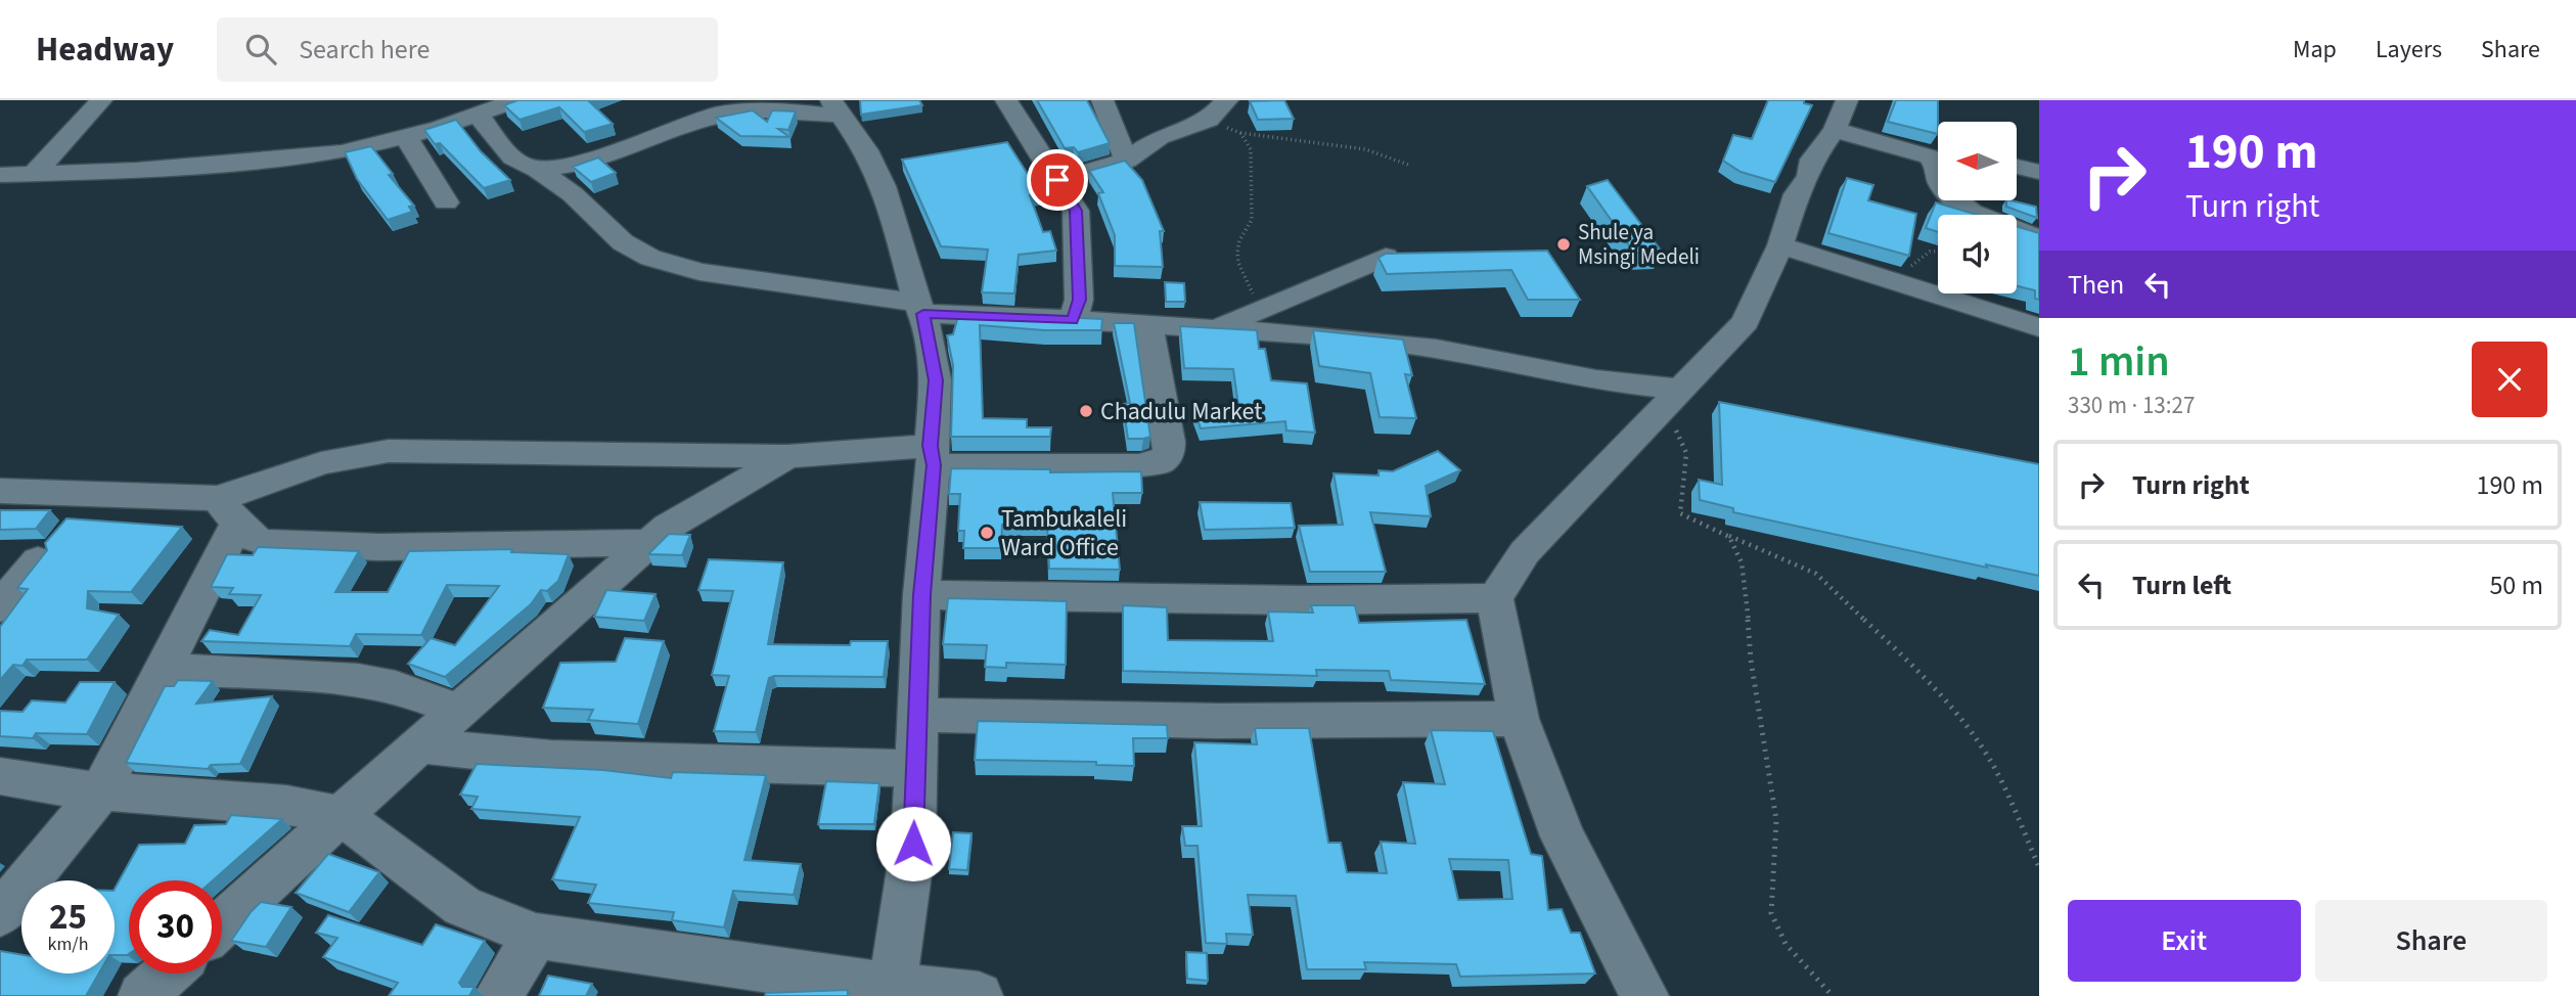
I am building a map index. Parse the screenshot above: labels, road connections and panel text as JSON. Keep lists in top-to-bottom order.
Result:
{
  "places": ["Shule ya Msingi Medeli", "Chadulu Market", "Tambukaleli Ward Office"],
  "north": "left",
  "page": {
    "header": "Headway",
    "search": "Search here",
    "nav": ["Map", "Layers", "Share"],
    "turn": ["190 m", "Turn right"],
    "then": "Then",
    "heading": ["1 min", "330 m · 13:27"],
    "list": [
      {
        "name": "Turn right",
        "value": "190 m"
      },
      {
        "name": "Turn left",
        "value": "50 m"
      }
    ],
    "speed": "25 km/h",
    "limit": "30",
    "buttons": ["Exit", "Share"]
  }
}
